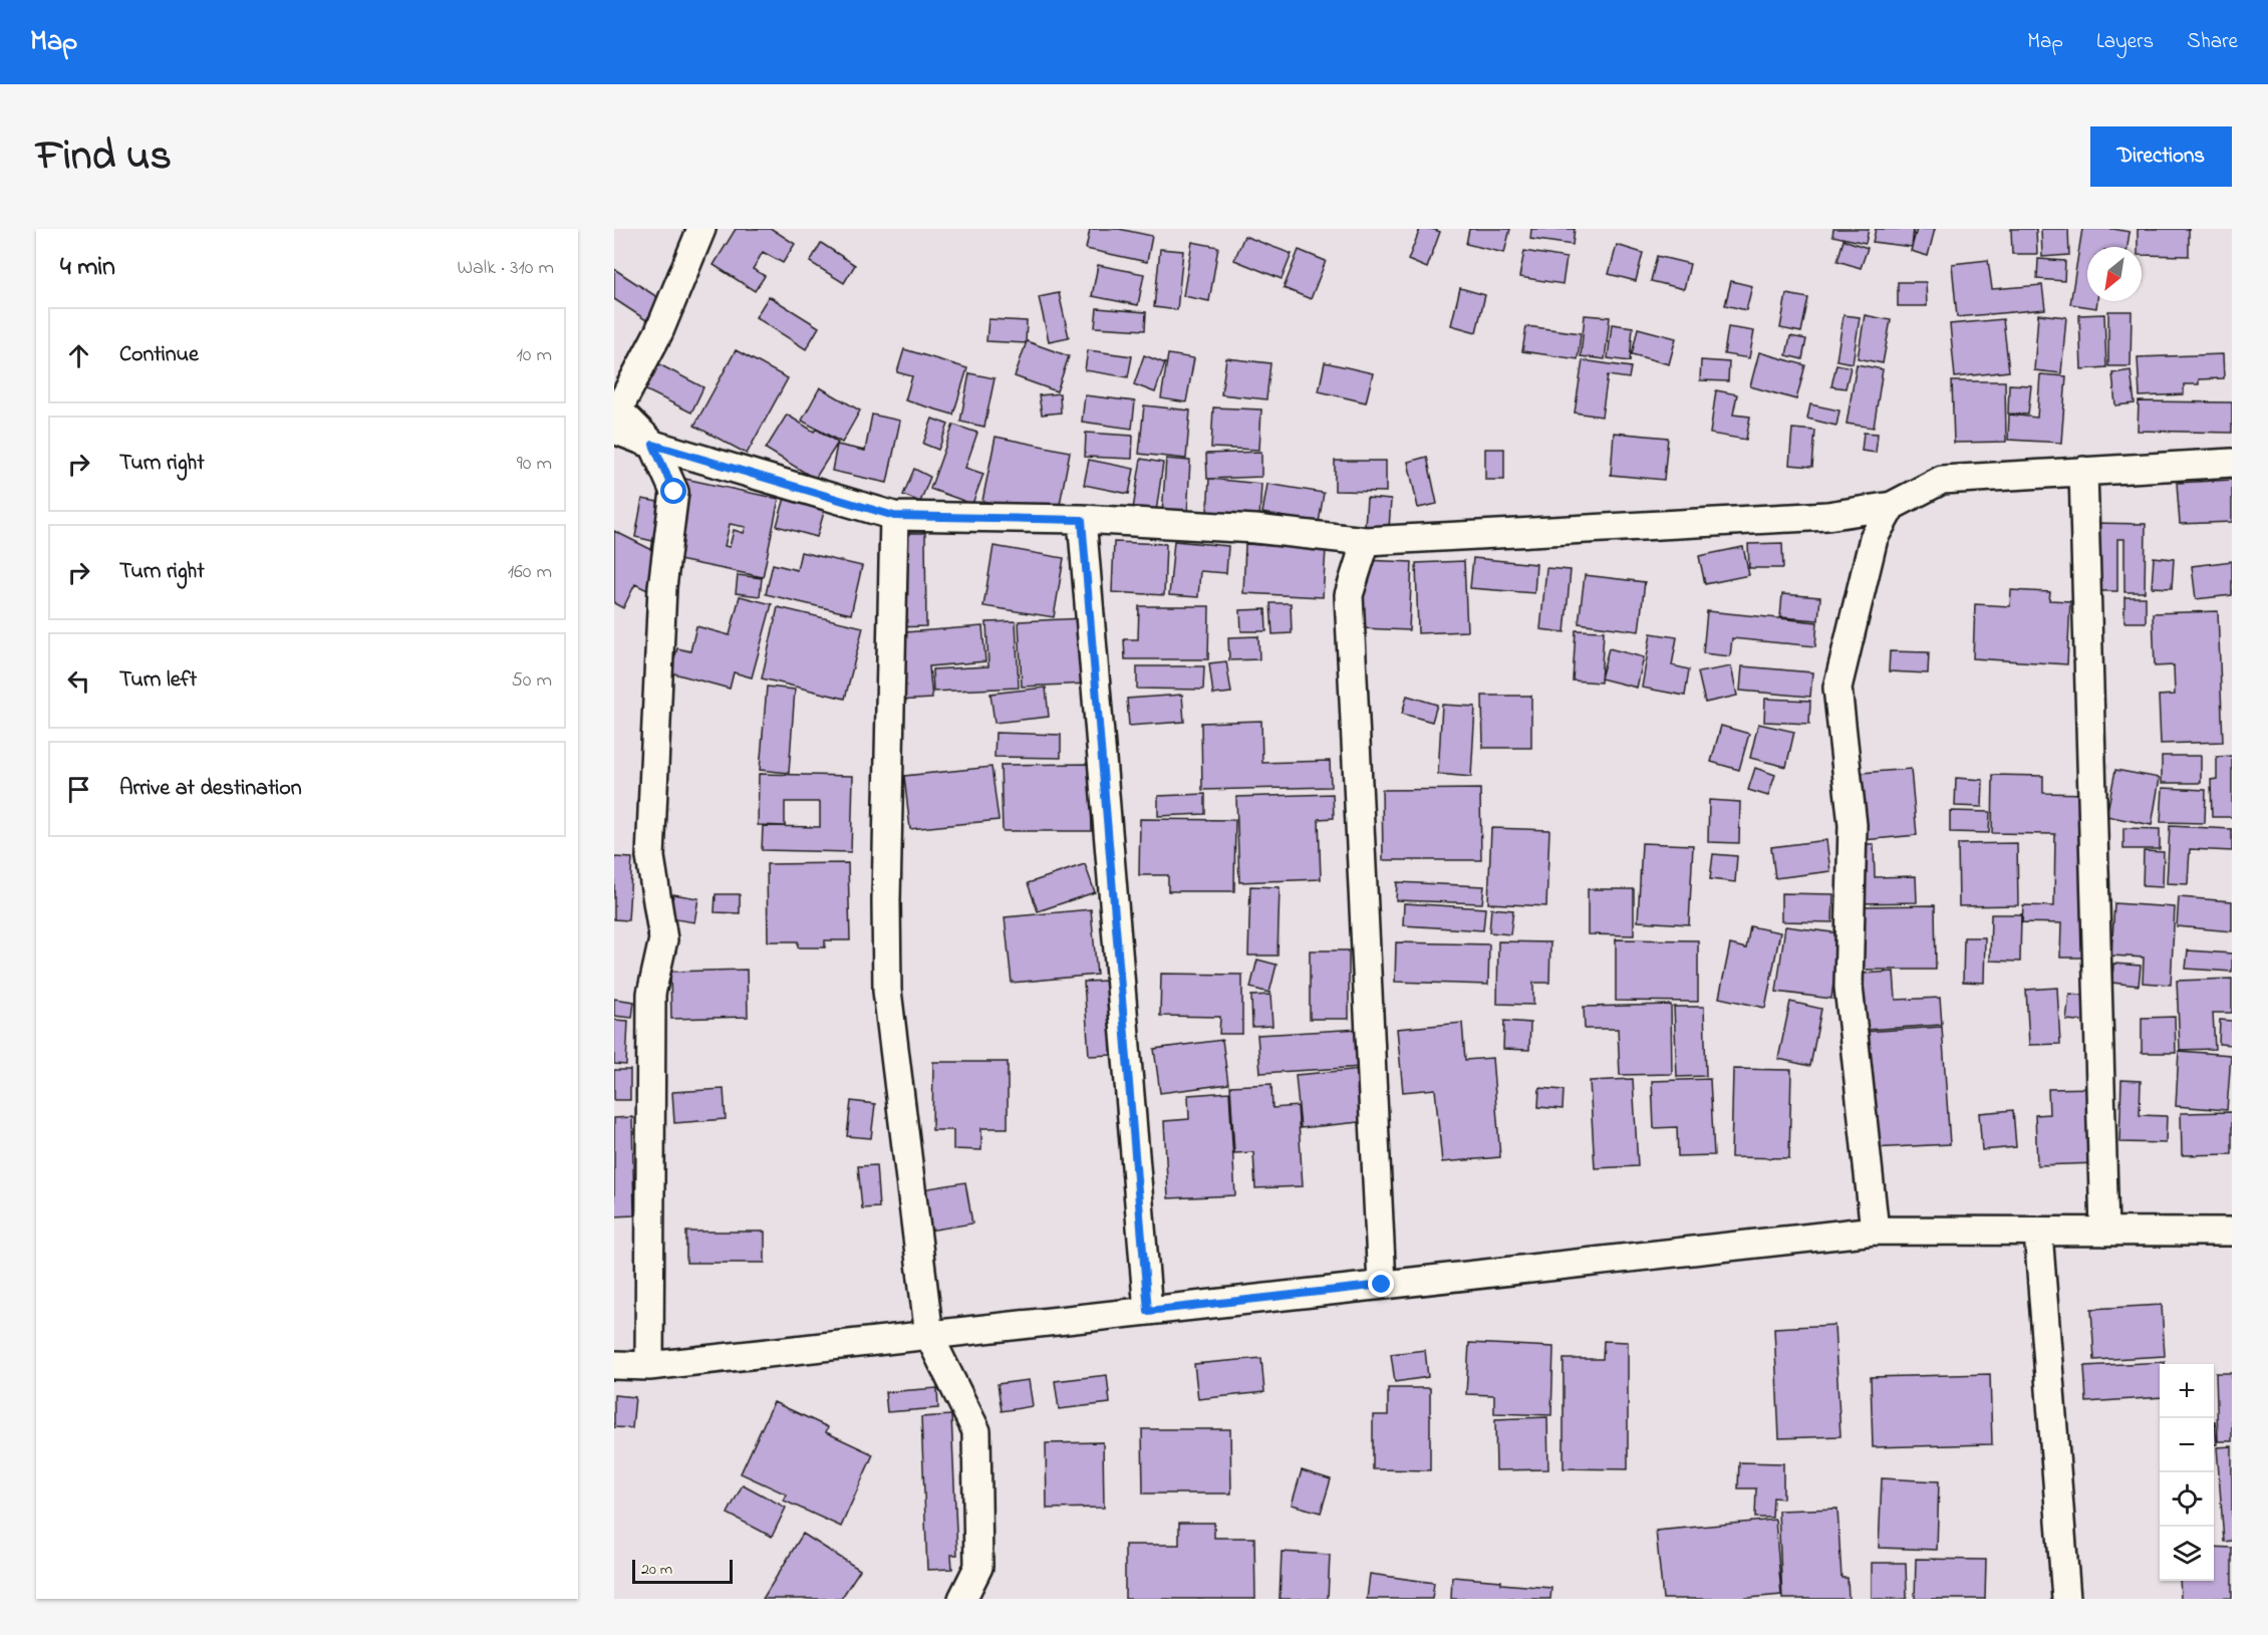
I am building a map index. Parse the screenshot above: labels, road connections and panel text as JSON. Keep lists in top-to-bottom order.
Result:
{
  "scale_bar": "20 m",
  "north": "bottom left",
  "page": {
    "header": "Map",
    "nav": ["Map", "Layers", "Share"],
    "title": "Find us",
    "buttons": "Directions",
    "heading": ["4 min", "Walk · 310 m"],
    "list": [
      ["Continue", "10 m"],
      ["Turn right", "90 m"],
      ["Turn right", "160 m"],
      ["Turn left", "50 m"],
      "Arrive at destination"
    ],
    "map_buttons": ["+", "−"],
    "scale": "20 m"
  }
}
